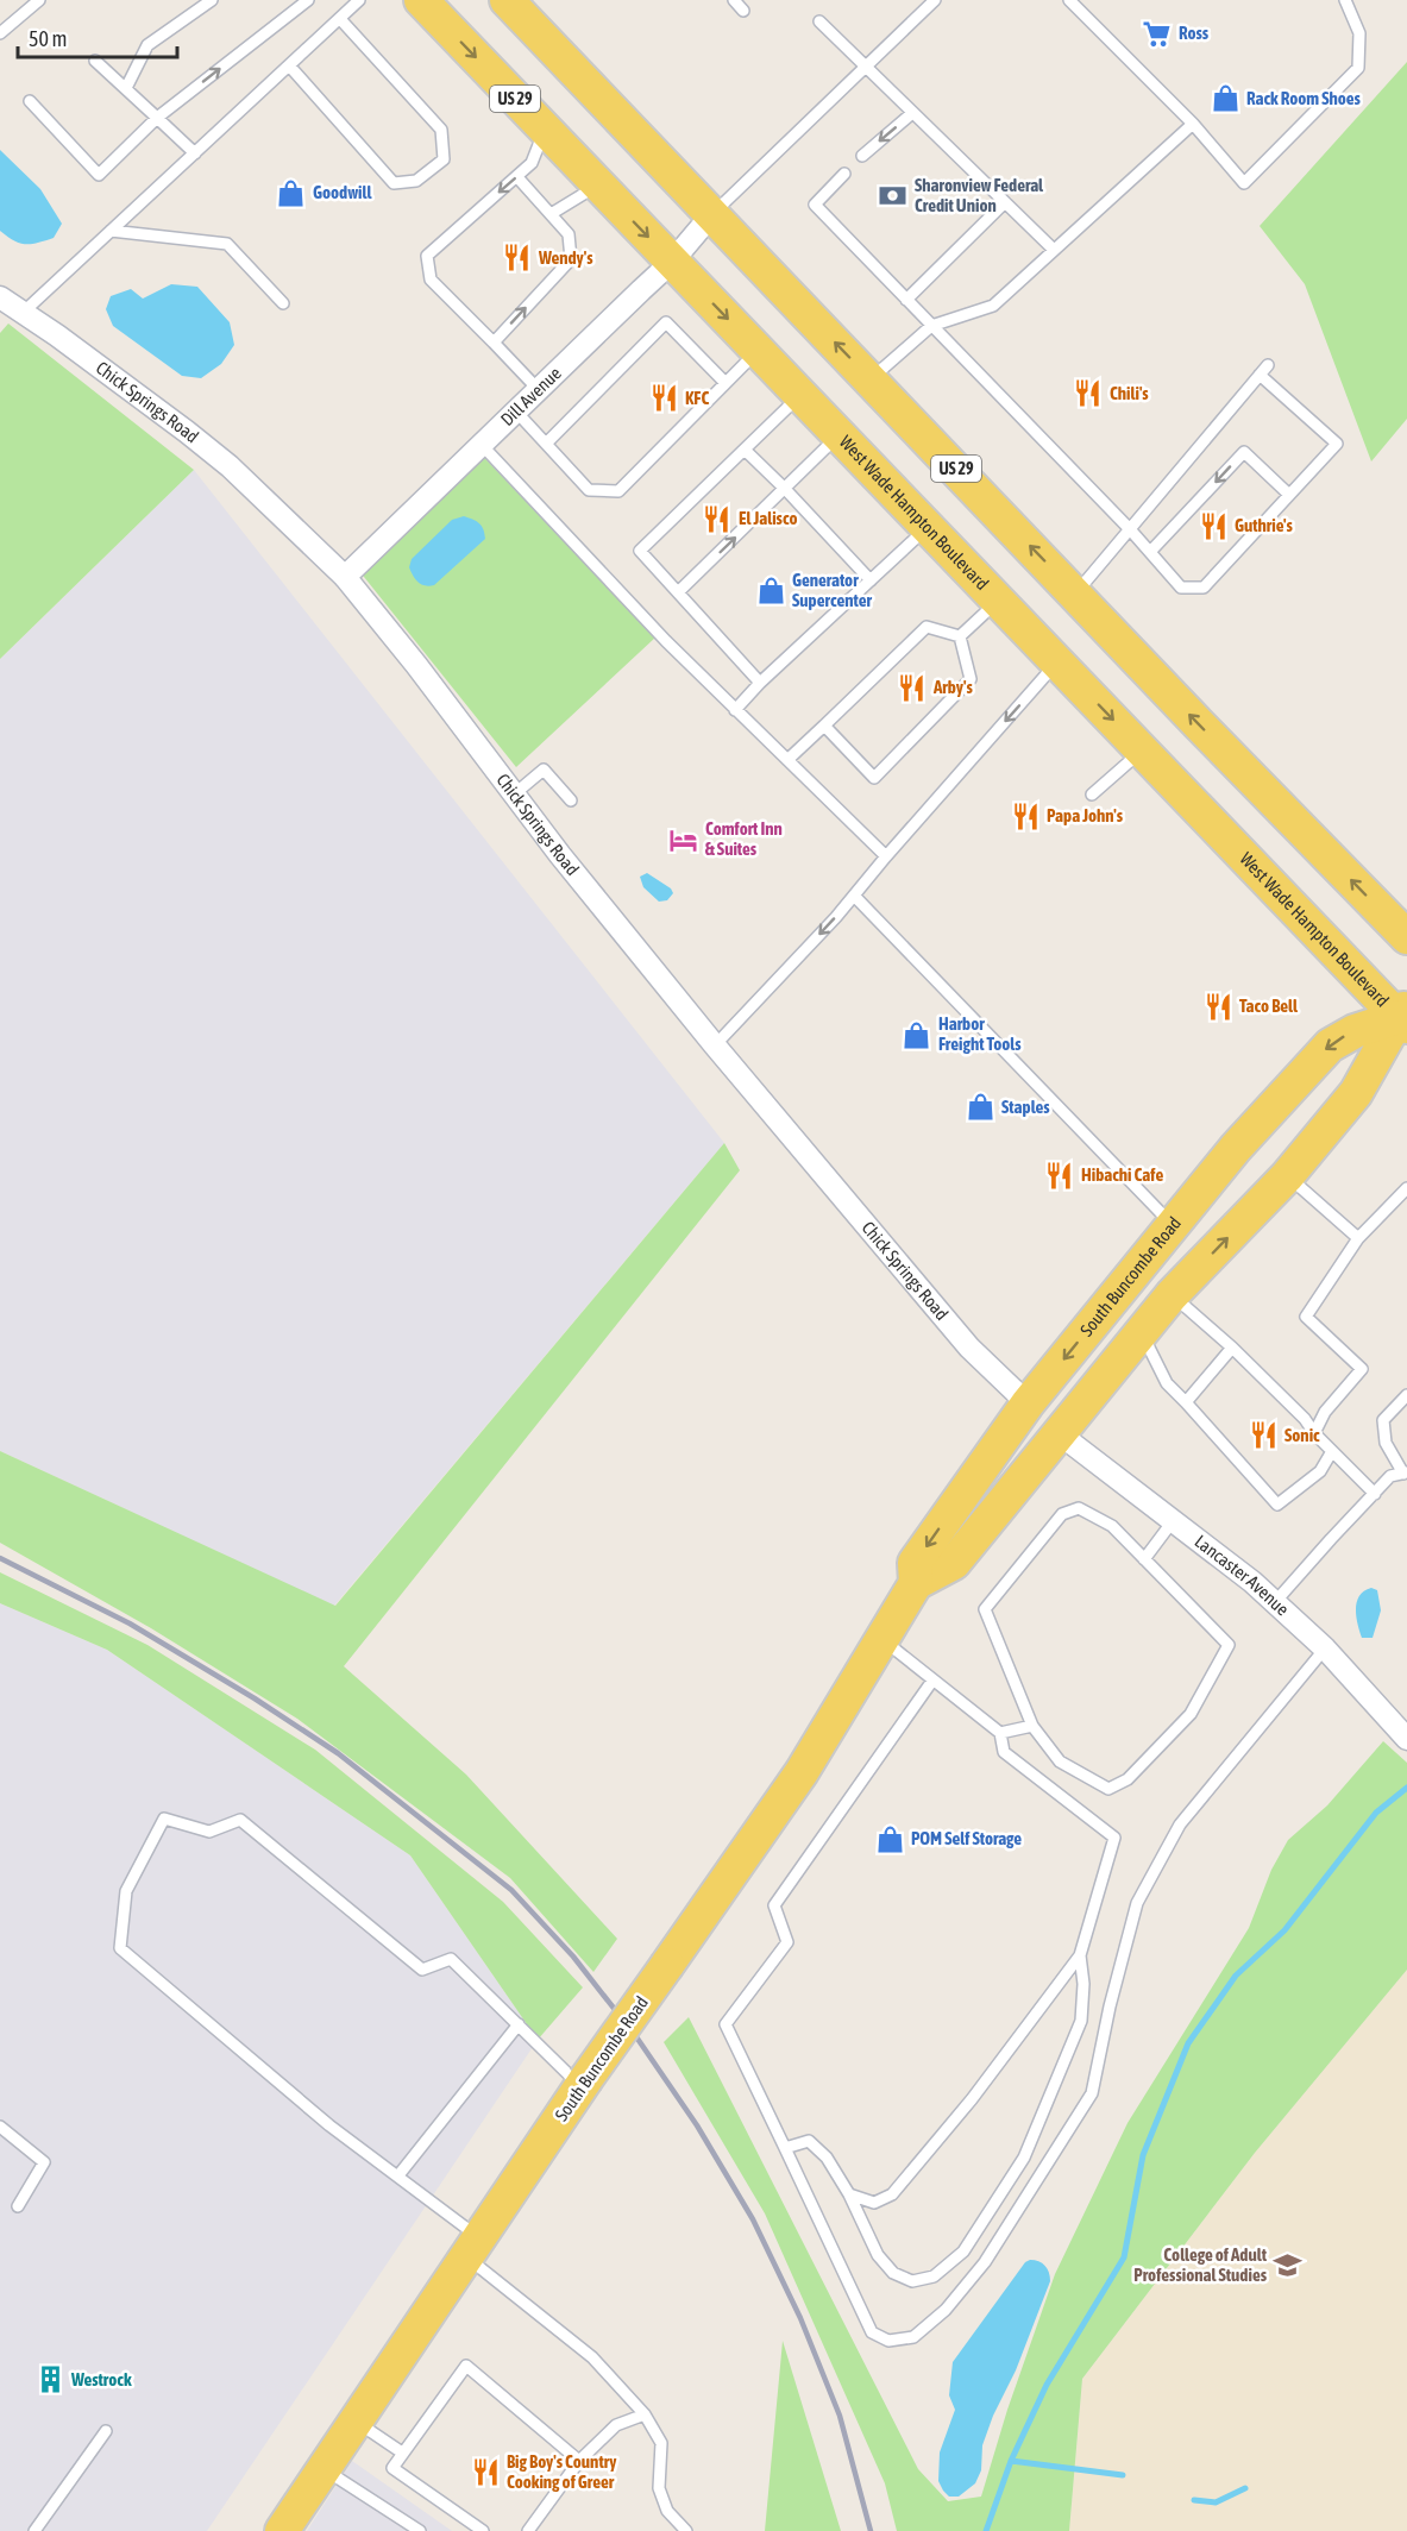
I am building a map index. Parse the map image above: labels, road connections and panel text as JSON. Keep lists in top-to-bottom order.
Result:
{
  "streets": {
    "main road": ["US 29", "West Wade Hampton Boulevard", "South Buncombe Road"],
    "street": ["Dill Avenue", "Chick Springs Road", "Lancaster Avenue"]
  },
  "crossings": [
    ["US 29", "Dill Avenue"],
    ["Dill Avenue", "Chick Springs Road"],
    ["Dill Avenue", "West Wade Hampton Boulevard"],
    ["Chick Springs Road", "South Buncombe Road"],
    ["West Wade Hampton Boulevard", "South Buncombe Road"]
  ],
  "places": {
    "supermarket": ["Ross"],
    "shop": [
      "Rack Room Shoes",
      "Goodwill",
      "Generator Supercenter",
      "Harbor Freight Tools",
      "Staples",
      "POM Self Storage"
    ],
    "bank": ["Sharonview Federal Credit Union"],
    "restaurant": [
      "Wendy's",
      "Chili's",
      "KFC",
      "El Jalisco",
      "Guthrie's",
      "Arby's",
      "Papa John's",
      "Taco Bell",
      "Hibachi Cafe",
      "Sonic",
      "Big Boy's Country Cooking of Greer"
    ],
    "hotel": ["Comfort Inn & Suites"],
    "school or university": ["College of Adult Professional Studies"],
    "building": ["Westrock"]
  },
  "scale_bar": "50 m"
}
